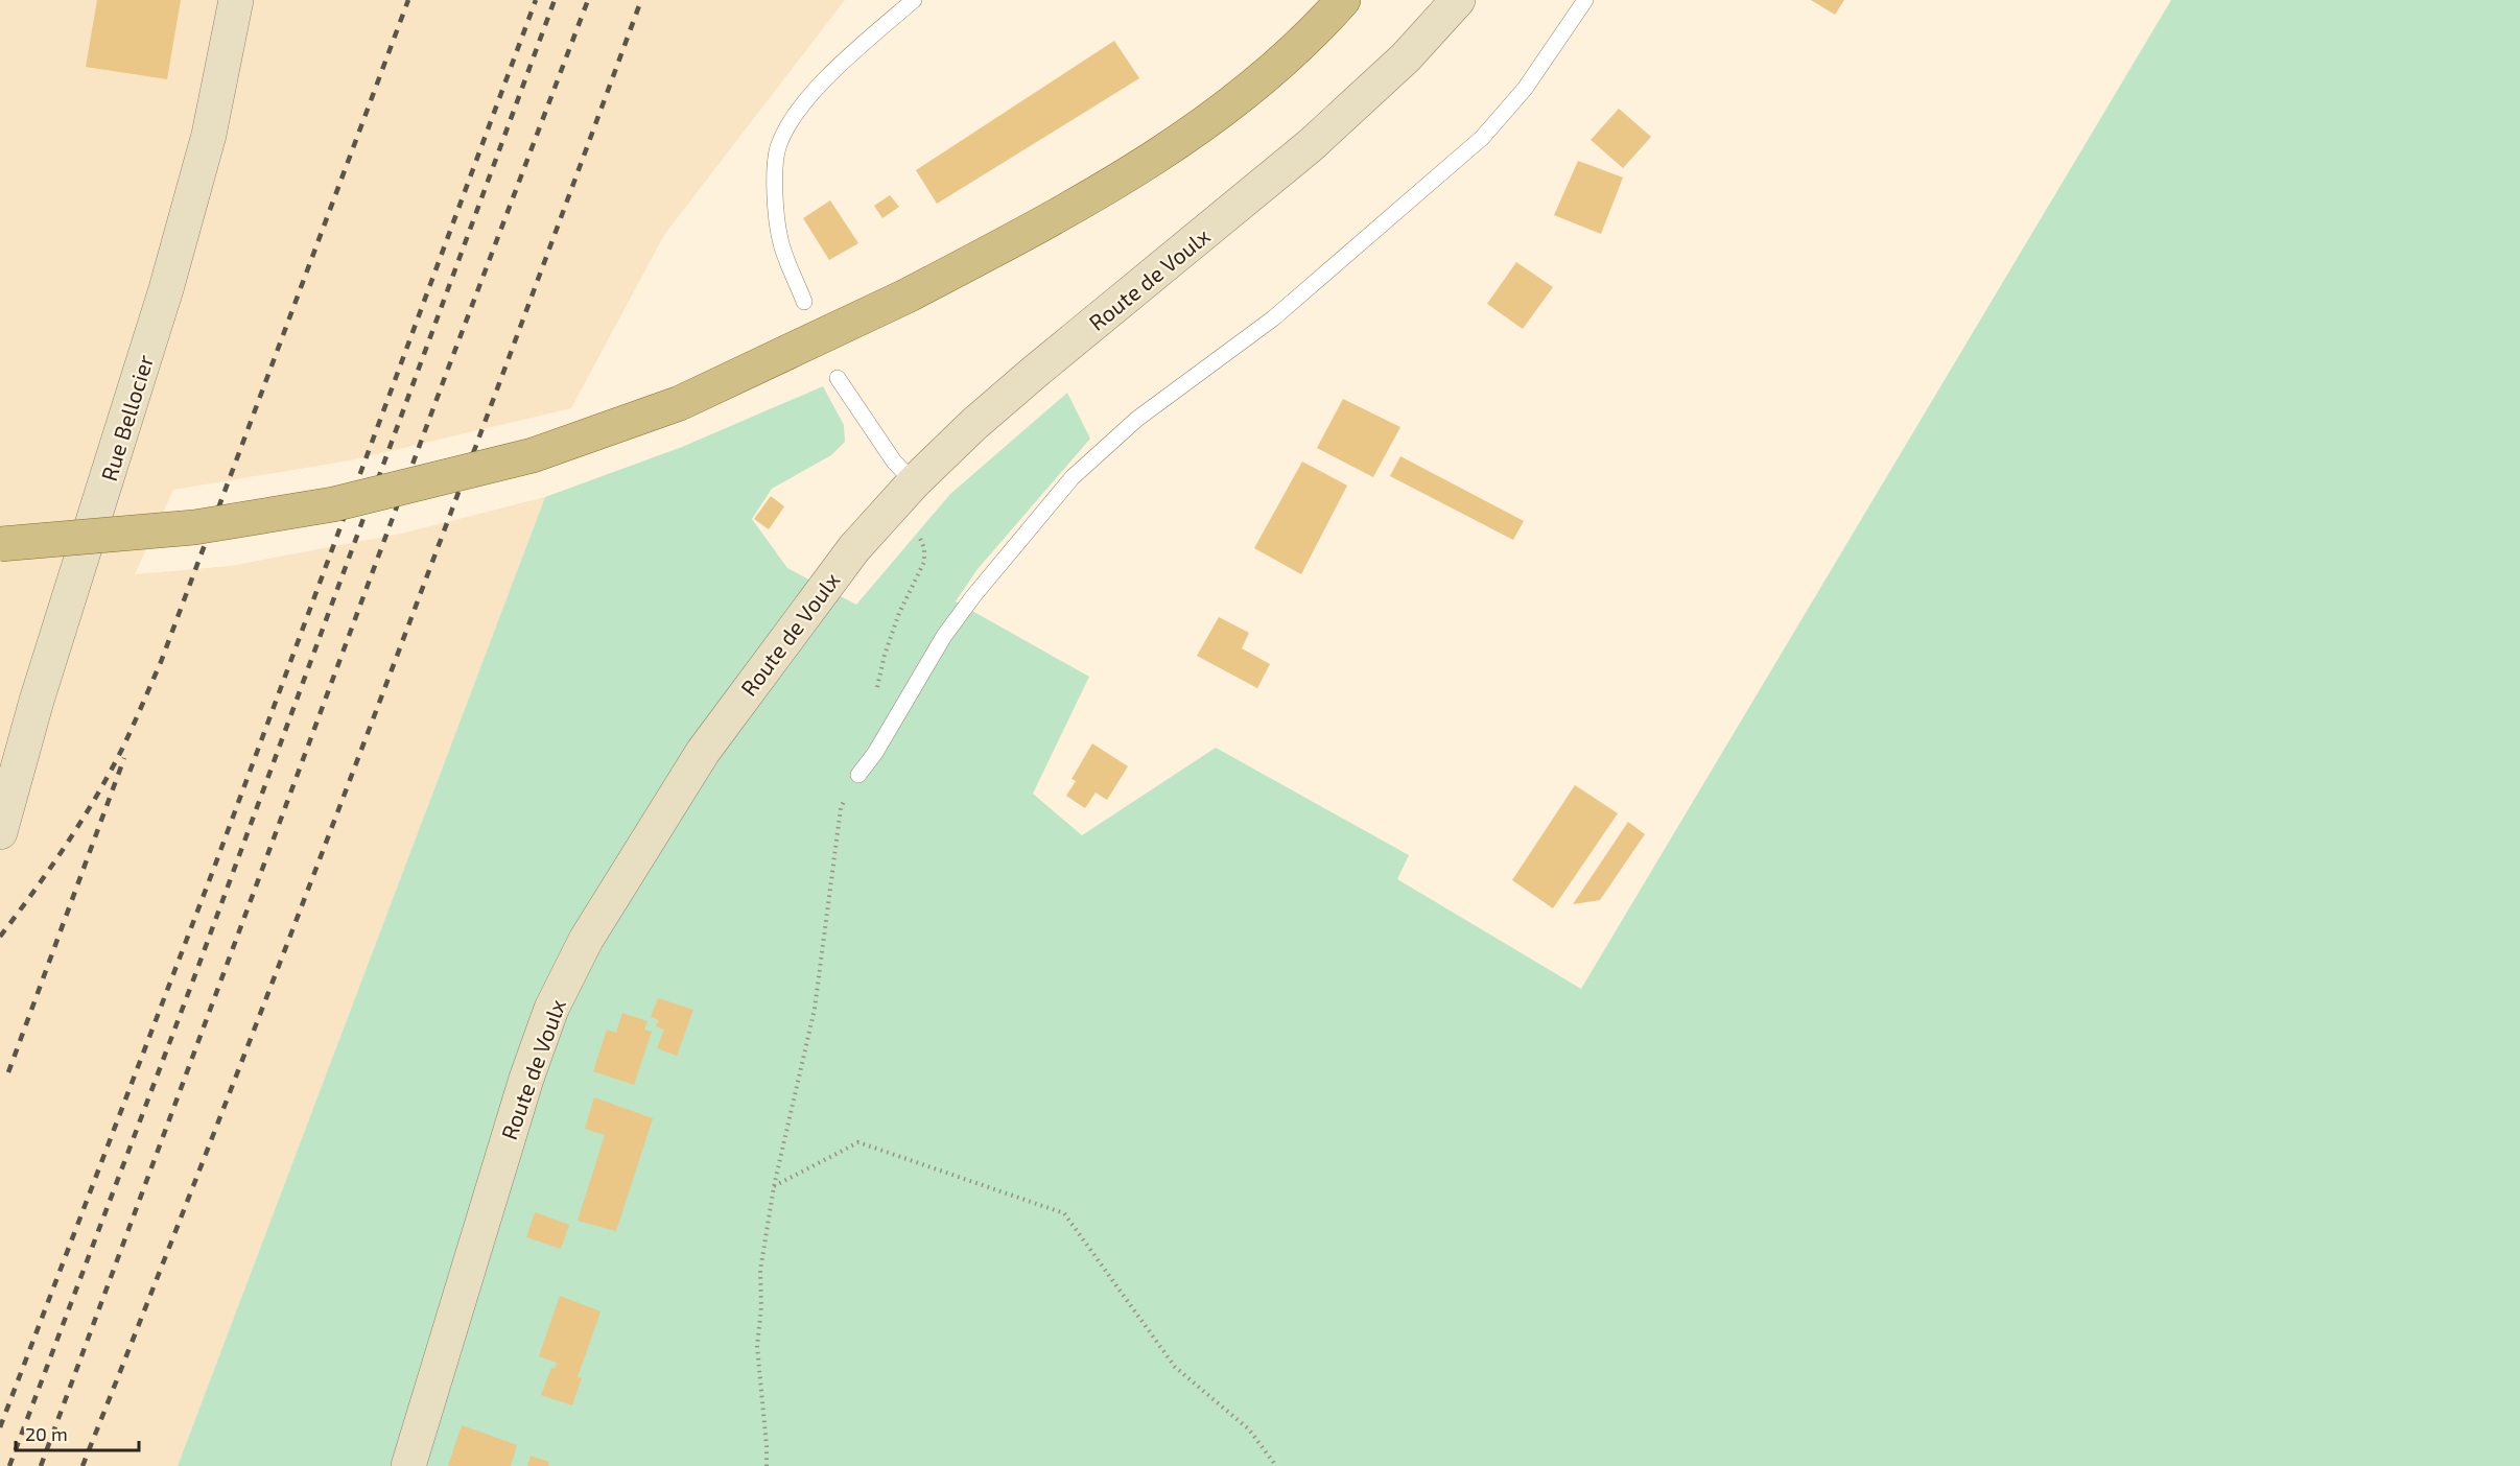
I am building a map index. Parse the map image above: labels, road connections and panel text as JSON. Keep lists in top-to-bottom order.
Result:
{
  "streets": {
    "main road": ["Route de Voulx", "Rue Bellocier"]
  },
  "scale_bar": "20 m"
}
